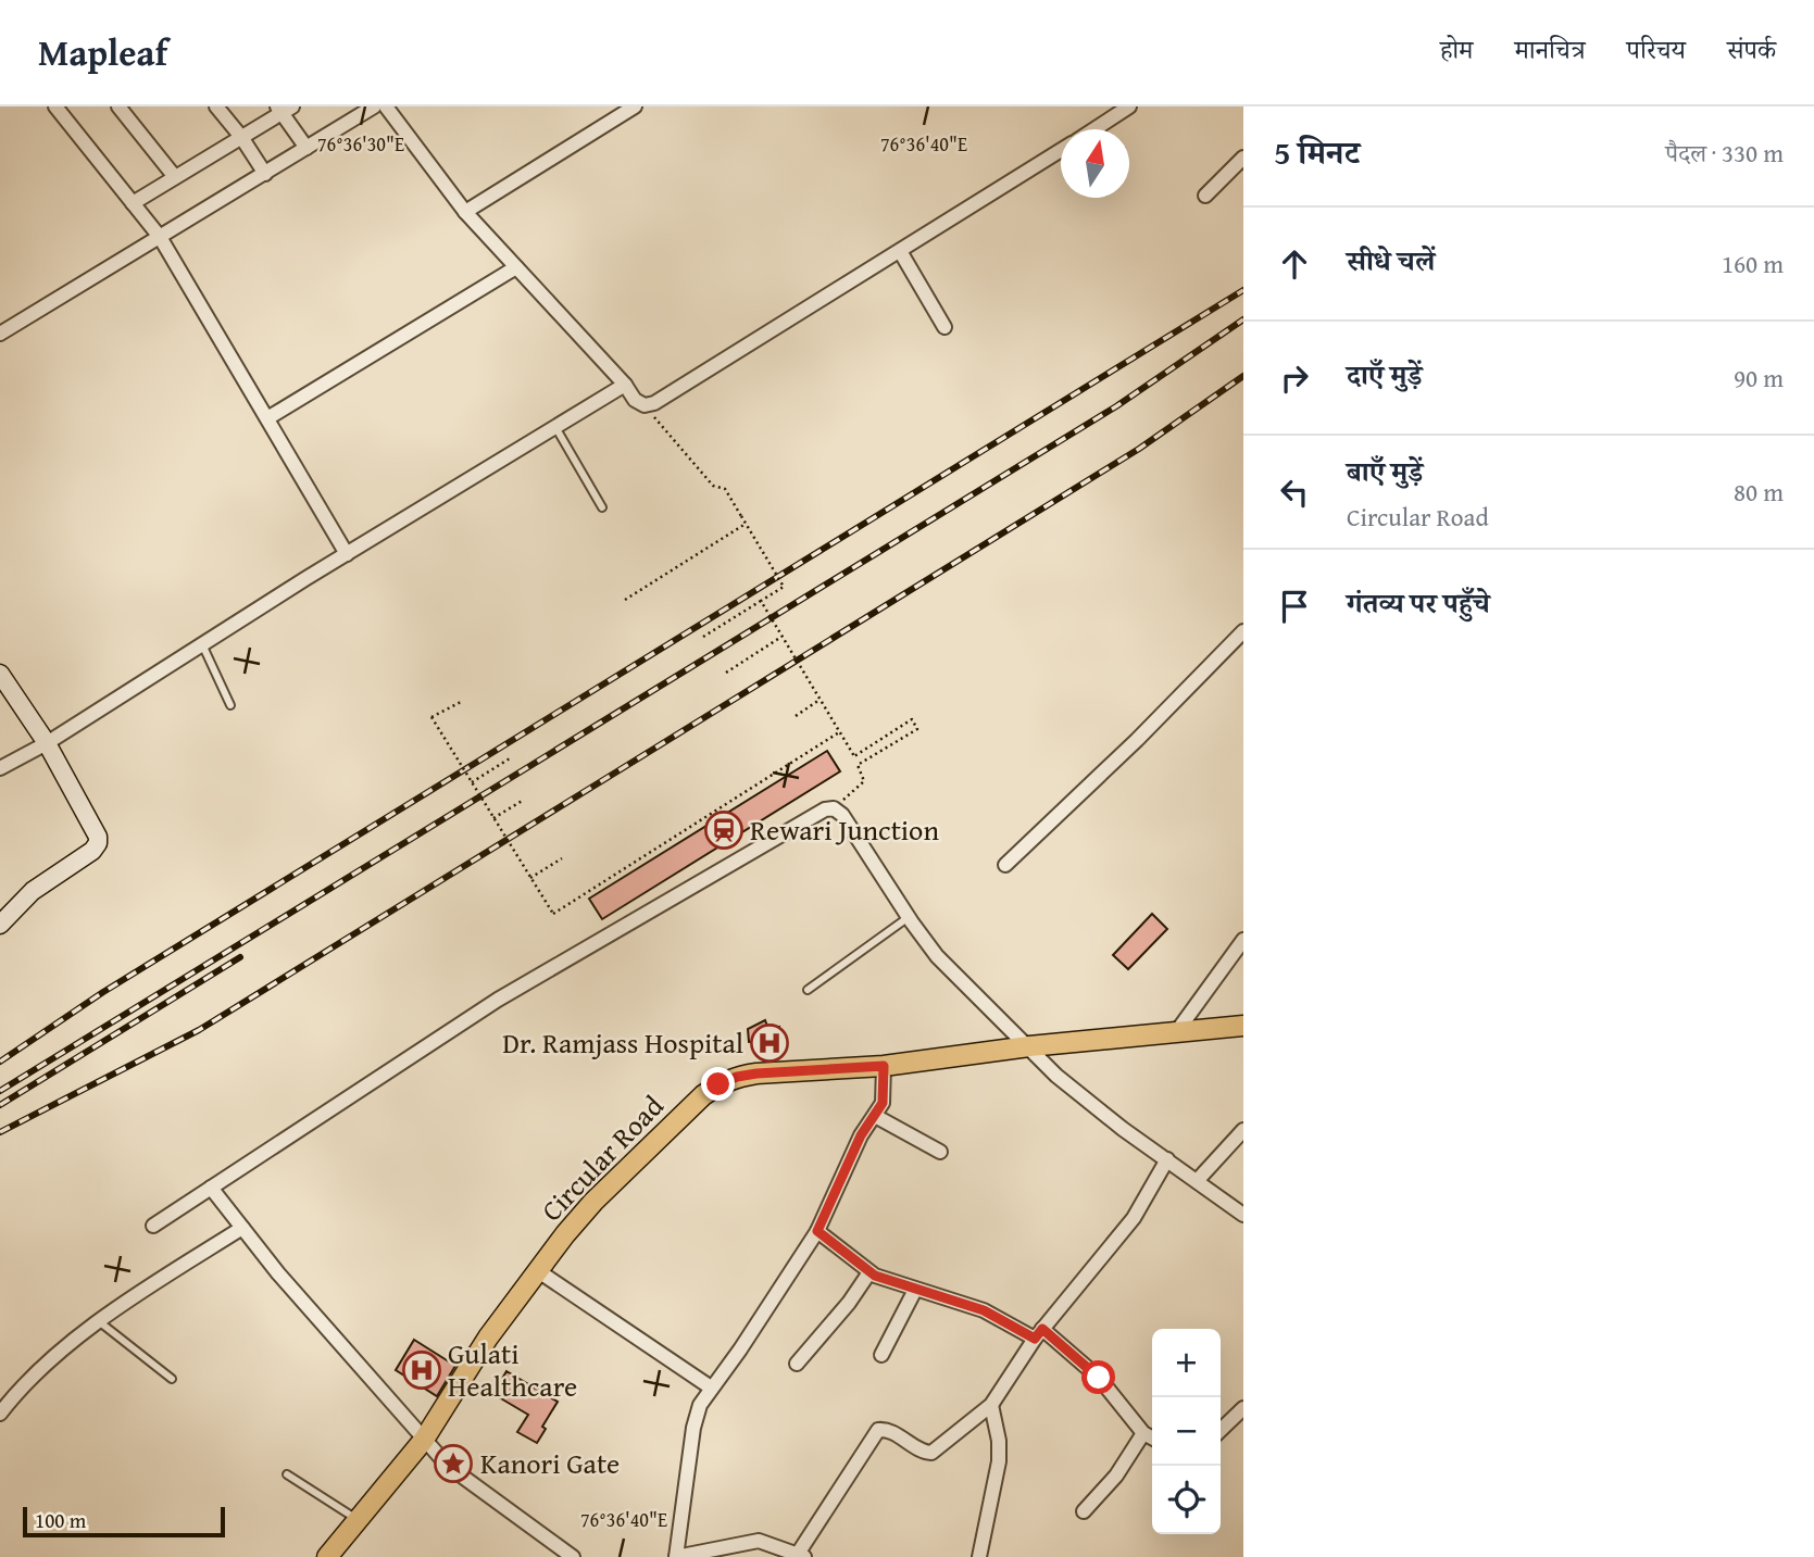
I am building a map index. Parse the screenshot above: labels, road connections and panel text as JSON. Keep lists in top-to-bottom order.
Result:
{
  "streets": {
    "main road": ["Circular Road"]
  },
  "places": {
    "station": ["Rewari Junction"],
    "hospital": ["Dr. Ramjass Hospital", "Gulati Healthcare"],
    "place": ["Kanori Gate"]
  },
  "scale_bar": "100 m",
  "north": "top",
  "page": {
    "header": "Mapleaf",
    "nav": [
      "होम",
      "मानचित्र",
      "परिचय",
      "संपर्क"
    ],
    "heading": ["5 मिनट", "पैदल · 330 m"],
    "list": [
      ["सीधे चलें", "160 m"],
      ["दाएँ मुड़ें", "90 m"],
      ["बाएँ मुड़ें", "Circular Road", "80 m"],
      "गंतव्य पर पहुँचे"
    ],
    "map_buttons": ["+", "−"],
    "scale": "100 m"
  },
  "coordinates": ["76°36'30\"E", "76°36'40\"E"]
}
